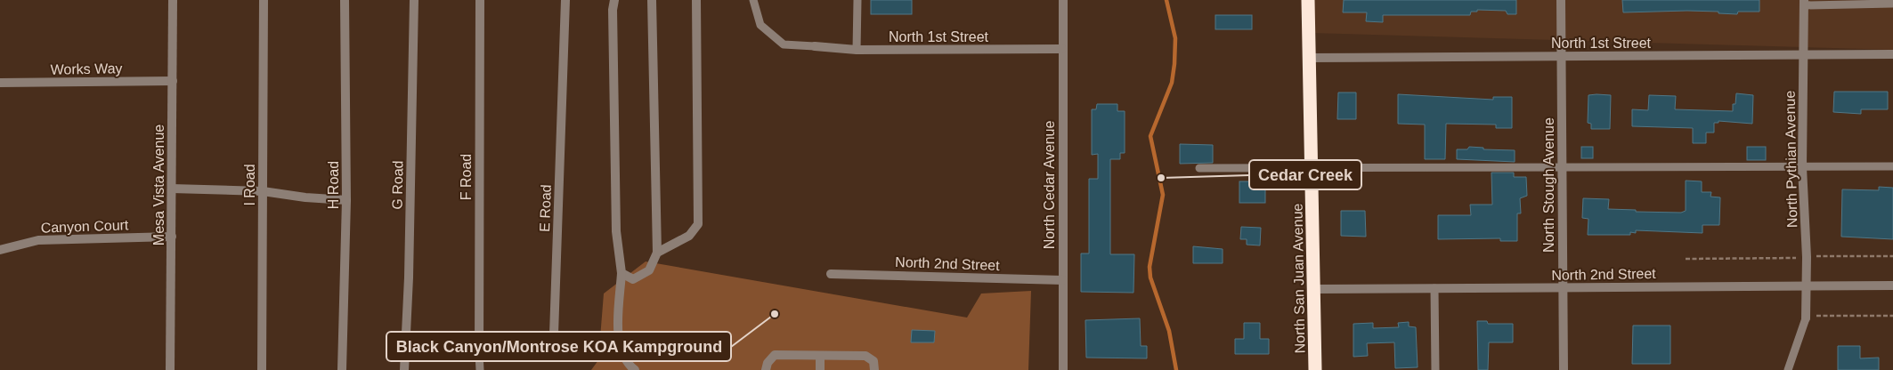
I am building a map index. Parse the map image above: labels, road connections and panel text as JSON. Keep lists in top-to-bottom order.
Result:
{
  "streets": {
    "highway": ["North San Juan Avenue"],
    "street": [
      "North 1st Street",
      "Works Way",
      "North Pythian Avenue",
      "F Road",
      "Mesa Vista Avenue",
      "I Road",
      "H Road",
      "G Road",
      "North Cedar Avenue",
      "North Stough Avenue",
      "E Road",
      "Canyon Court",
      "North 2nd Street"
    ]
  },
  "crossings": [
    ["North 1st Street", "North Pythian Avenue"],
    ["North 1st Street", "North Cedar Avenue"],
    ["North 1st Street", "North Stough Avenue"],
    ["North 1st Street", "North San Juan Avenue"],
    ["Works Way", "Mesa Vista Avenue"],
    ["North Pythian Avenue", "North 2nd Street"],
    ["F Road", "E Road"],
    ["Mesa Vista Avenue", "Canyon Court"],
    ["North Cedar Avenue", "North 2nd Street"],
    ["North Stough Avenue", "North 2nd Street"],
    ["North 2nd Street", "North San Juan Avenue"]
  ],
  "places": ["Cedar Creek", "Black Canyon/Montrose KOA Kampground"]
}
